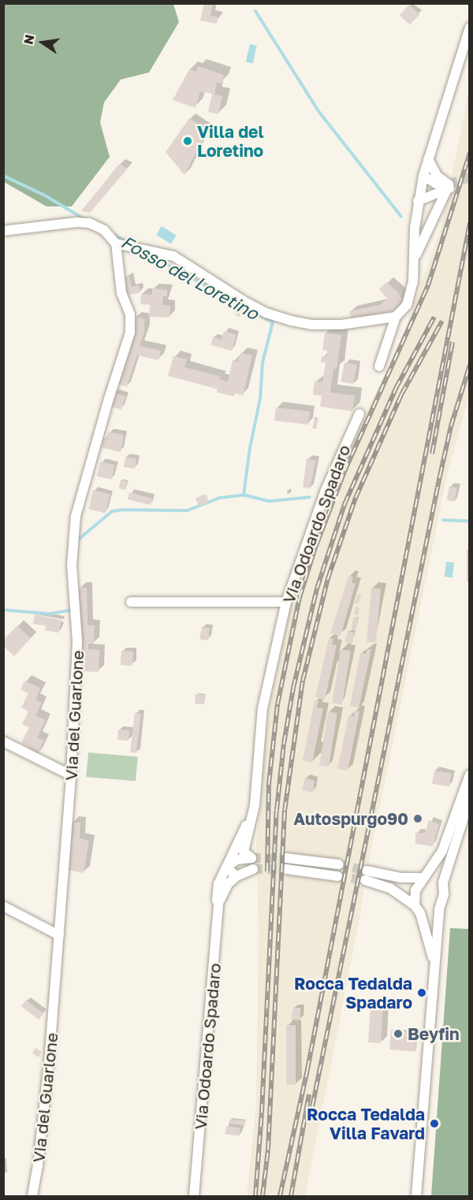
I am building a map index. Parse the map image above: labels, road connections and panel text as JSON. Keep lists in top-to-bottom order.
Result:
{
  "streets": {
    "street": ["Via Odoardo Spadaro", "Via del Guarlone"]
  },
  "water": ["Fosso del Loretino"],
  "places": [
    "Villa del Loretino",
    "Autospurgo90",
    "Rocca Tedalda Spadaro",
    "Beyfin",
    "Rocca Tedalda Villa Favard"
  ],
  "north": "left"
}
